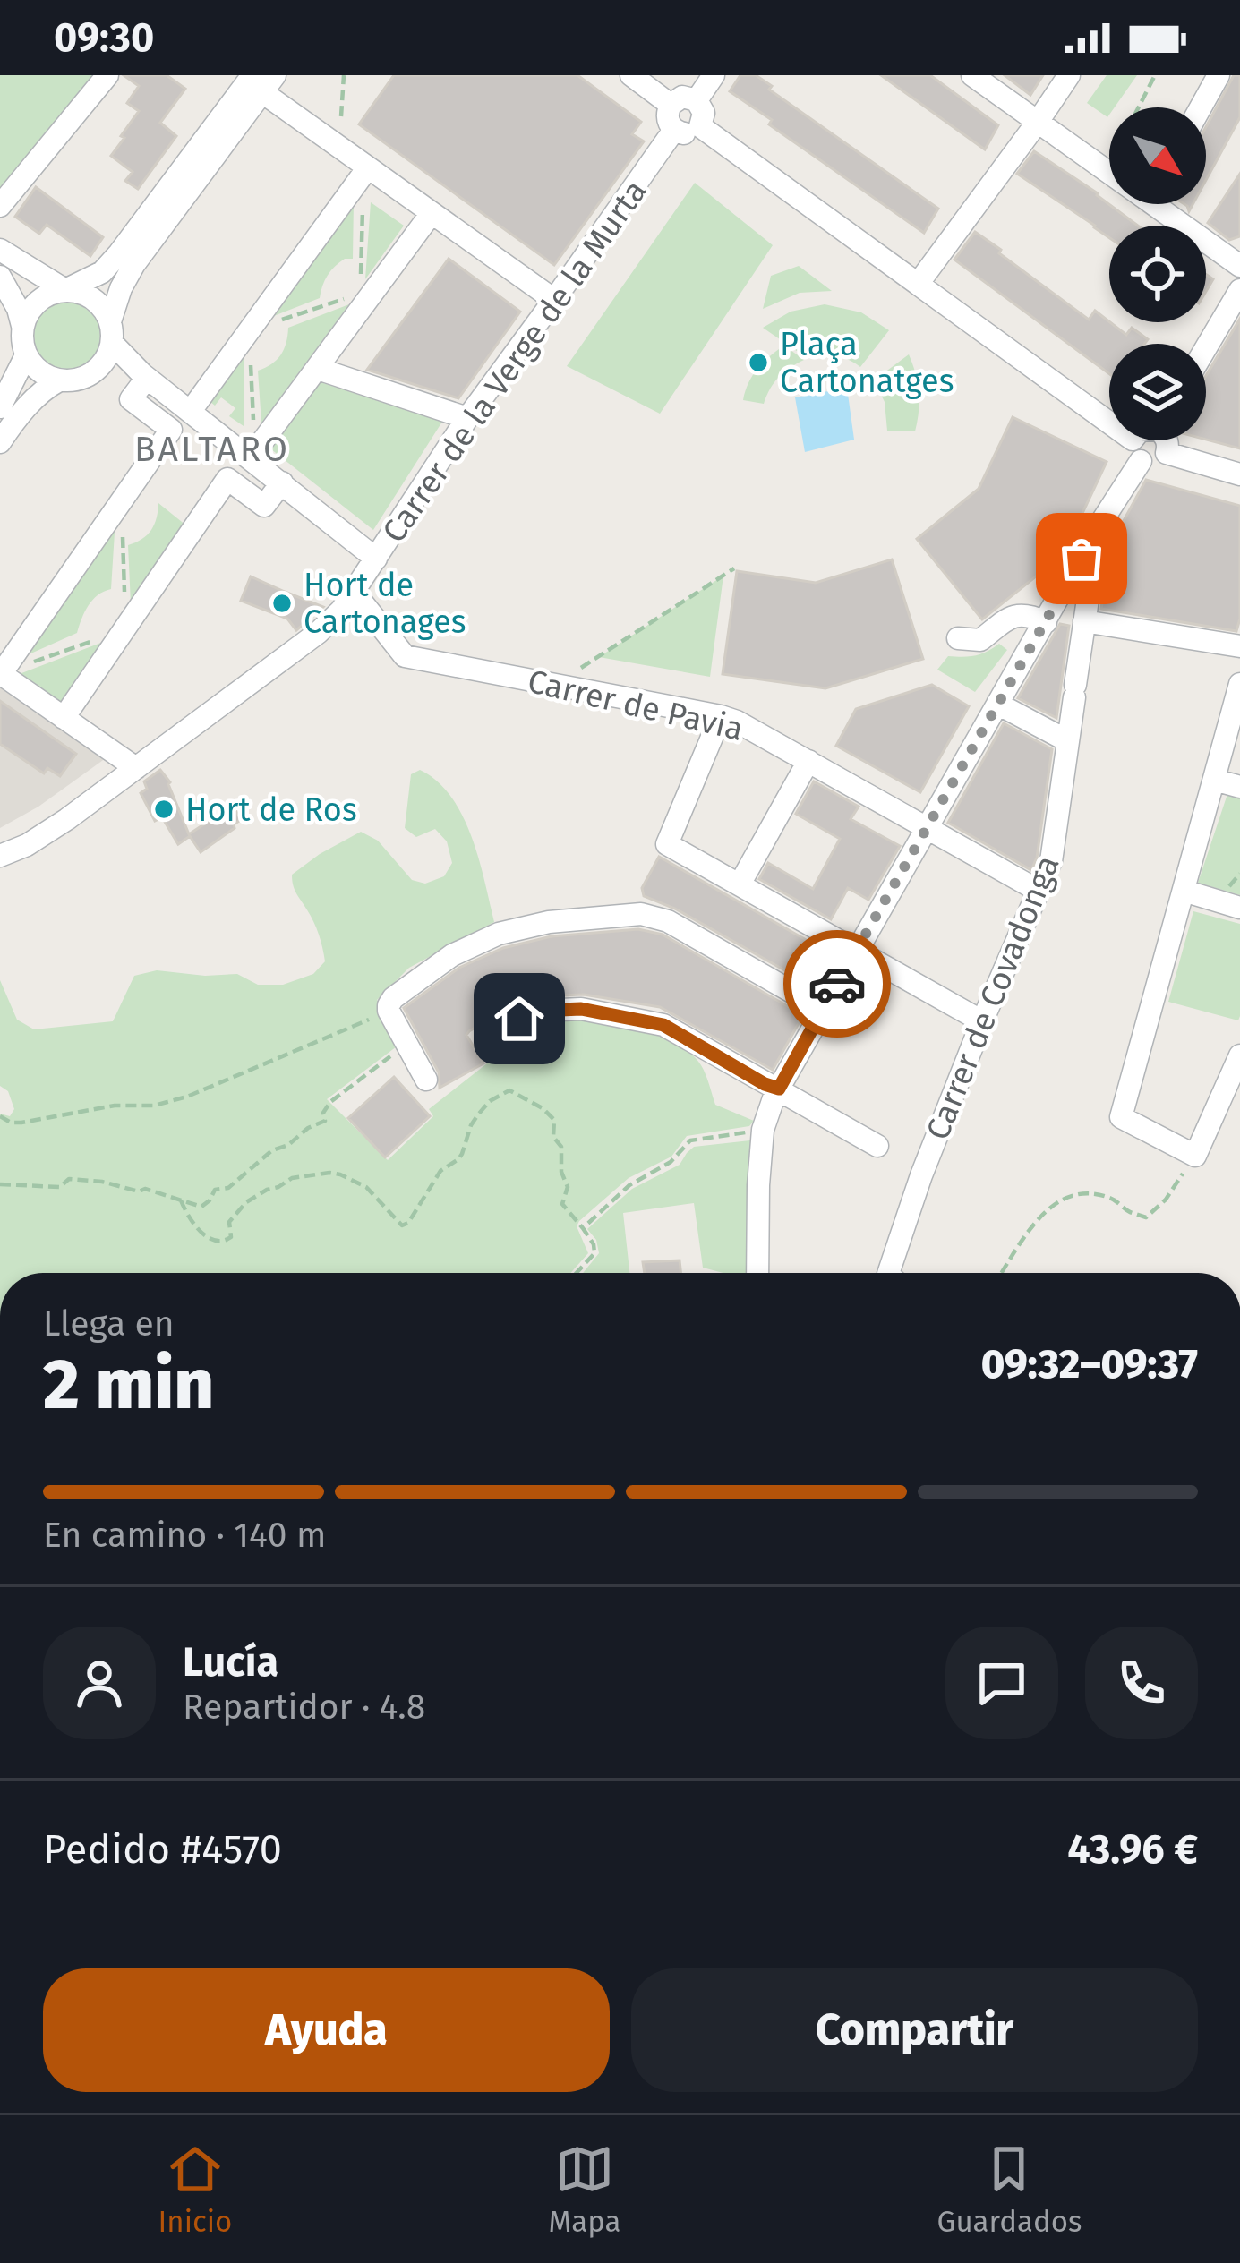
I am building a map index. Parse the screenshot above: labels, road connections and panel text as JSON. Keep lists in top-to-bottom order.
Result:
{
  "streets": {
    "street": ["Carrer de la Verge de la Murta", "Carrer de Pavia", "Carrer de Covadonga"]
  },
  "crossings": [
    ["Carrer de la Verge de la Murta", "Carrer de Pavia"],
    ["Carrer de Pavia", "Carrer de Covadonga"]
  ],
  "districts": ["BALTARO"],
  "places": ["Plaça Cartonatges", "Hort de Cartonages", "Hort de Ros"],
  "north": "bottom right",
  "page": {
    "status": "09:30",
    "heading": ["2 min", "Llega en", "09:32–09:37"],
    "panel": [
      "Lucía",
      "Repartidor · 4.8",
      "Pedido #4570",
      "43.96 €"
    ],
    "bar": "En camino · 140 m",
    "buttons": ["Ayuda", "Compartir"],
    "tabs": ["Inicio", "Mapa", "Guardados"]
  }
}
